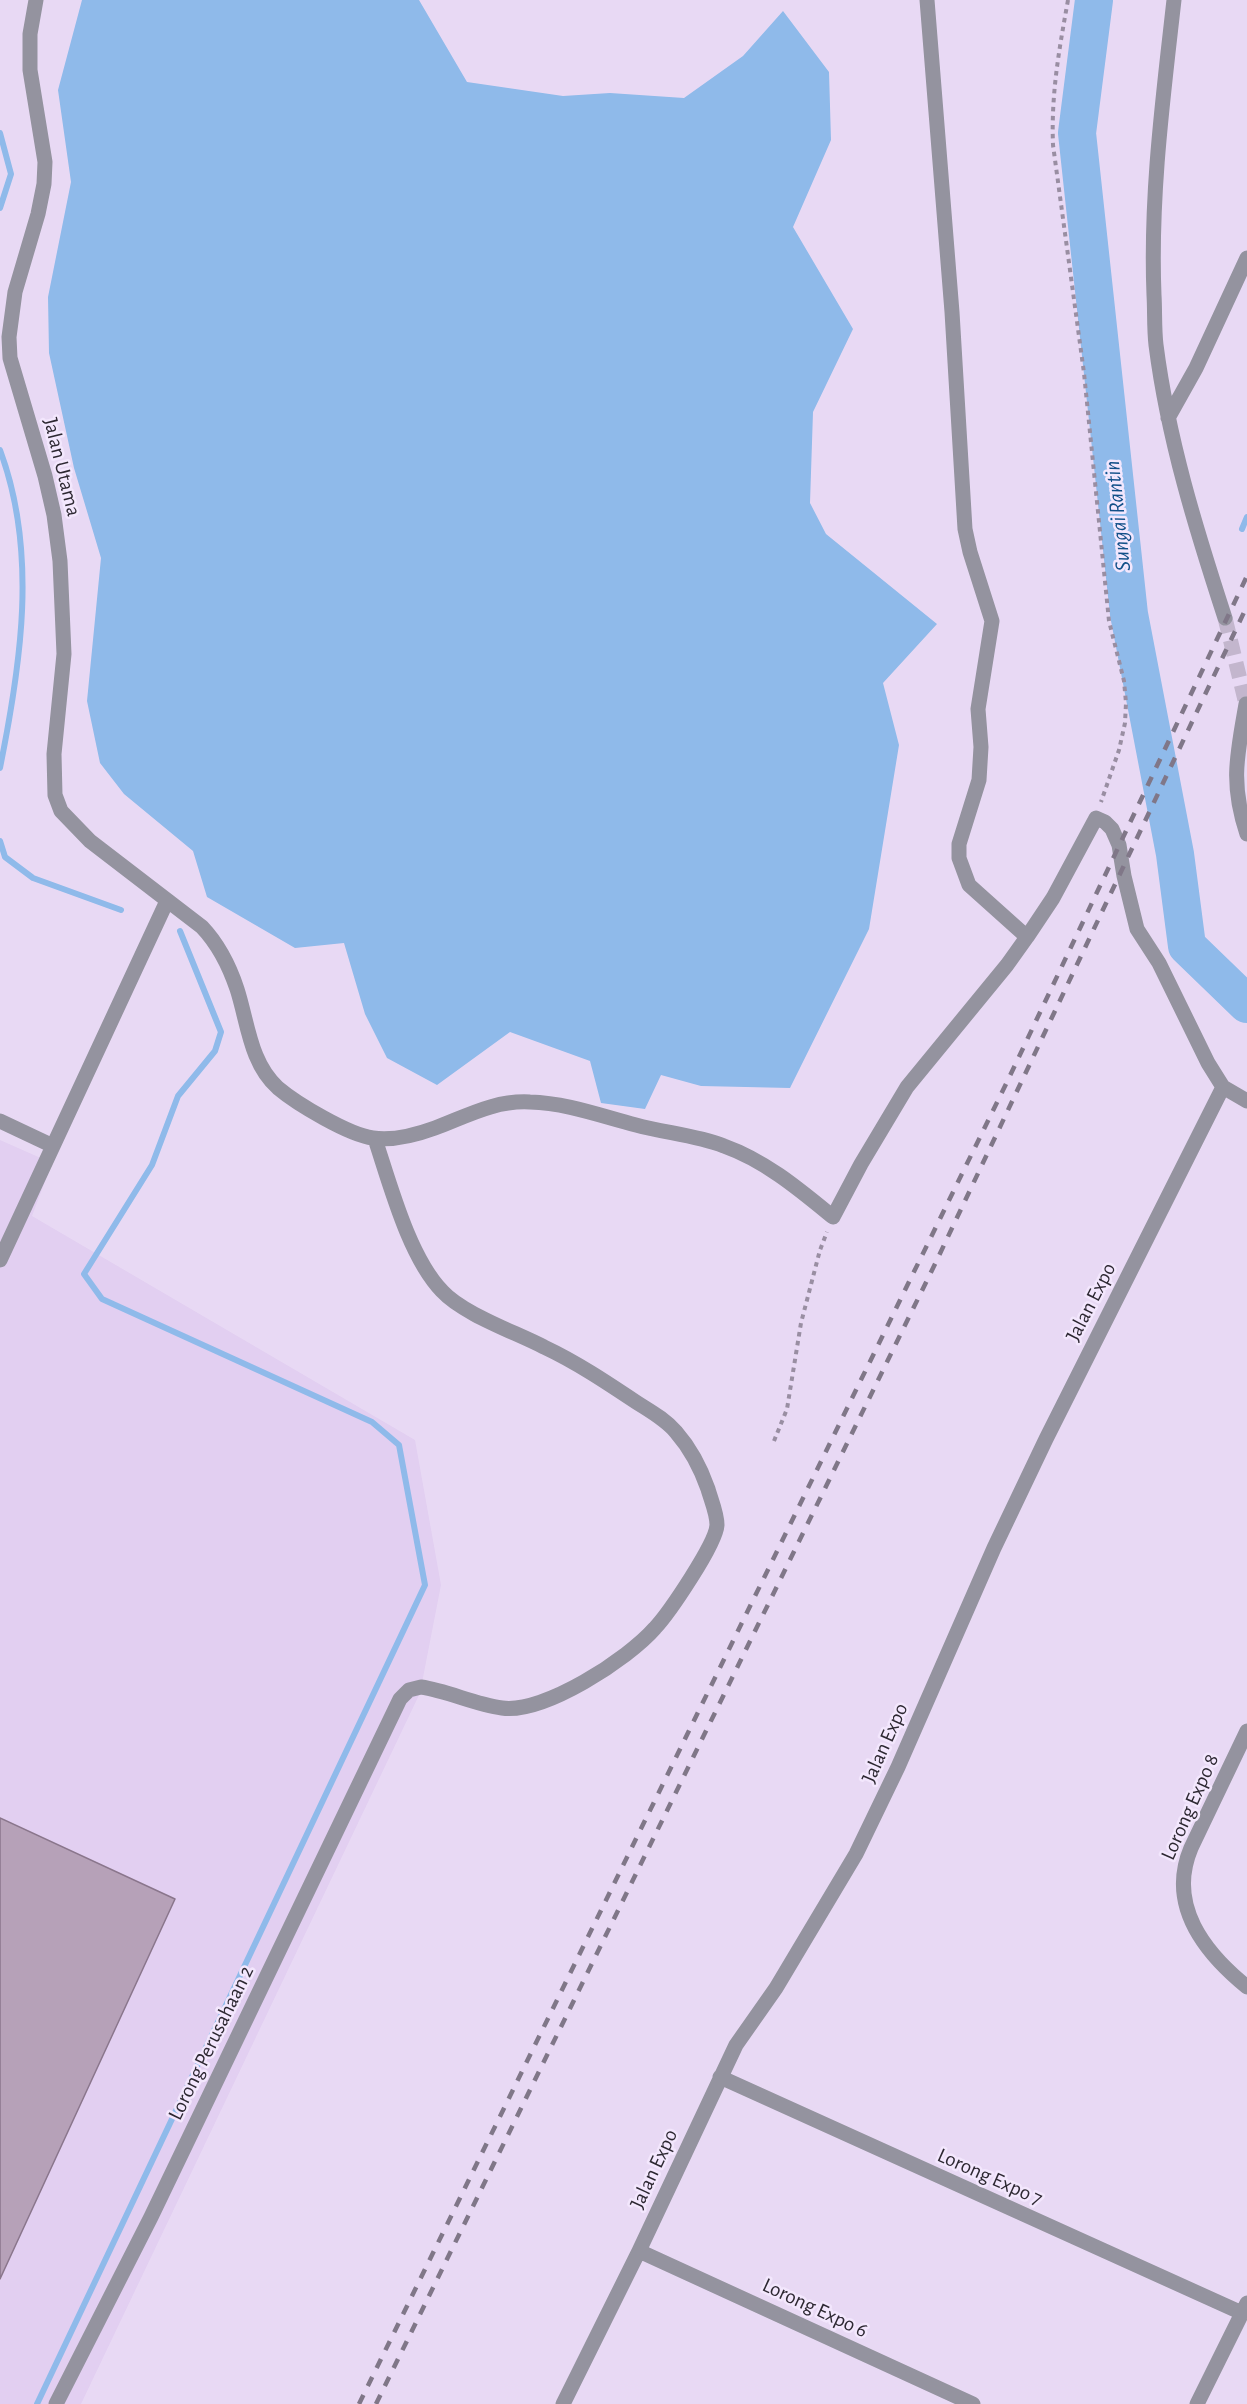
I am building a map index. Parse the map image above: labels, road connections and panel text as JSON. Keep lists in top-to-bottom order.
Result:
{
  "streets": {
    "street": [
      "Jalan Utama",
      "Jalan Expo",
      "Lorong Expo 8",
      "Lorong Perusahaan 2",
      "Lorong Expo 7",
      "Lorong Expo 6"
    ]
  },
  "crossings": [
    ["Jalan Utama", "Lorong Perusahaan 2"],
    ["Jalan Expo", "Lorong Expo 7"],
    ["Jalan Expo", "Lorong Expo 6"]
  ],
  "water": ["Sungai Rantin"]
}
